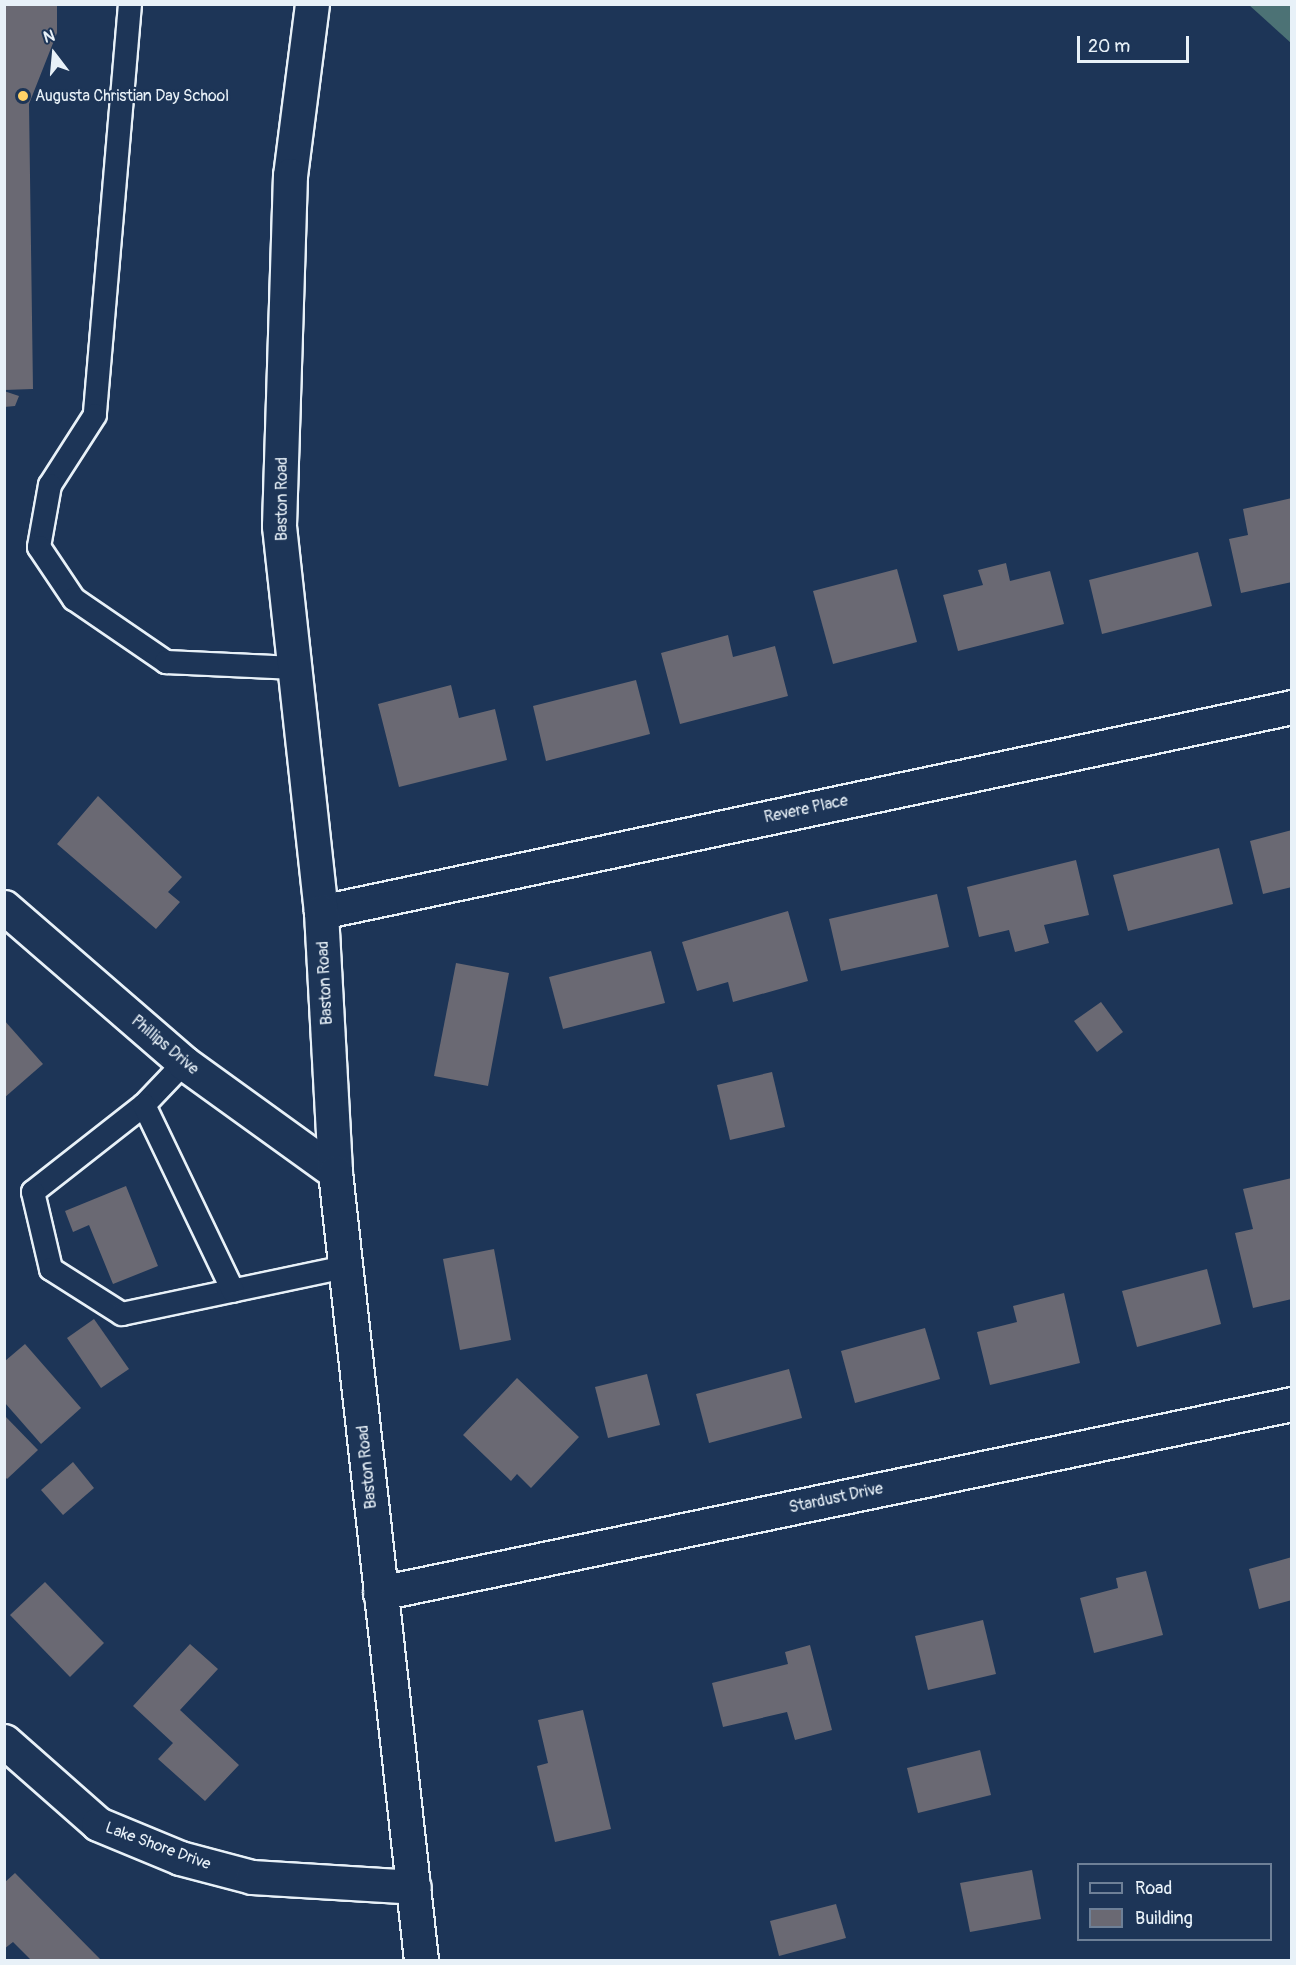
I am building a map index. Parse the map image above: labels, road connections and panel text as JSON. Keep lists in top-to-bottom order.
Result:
{
  "streets": {
    "street": [
      "Baston Road",
      "Revere Place",
      "Phillips Drive",
      "Stardust Drive",
      "Lake Shore Drive"
    ]
  },
  "crossings": [
    ["Baston Road", "Revere Place"],
    ["Baston Road", "Phillips Drive"],
    ["Baston Road", "Stardust Drive"],
    ["Baston Road", "Lake Shore Drive"]
  ],
  "places": ["Augusta Christian Day School"],
  "legend": ["Road", "Building"],
  "scale_bar": "20 m",
  "north": "top"
}
